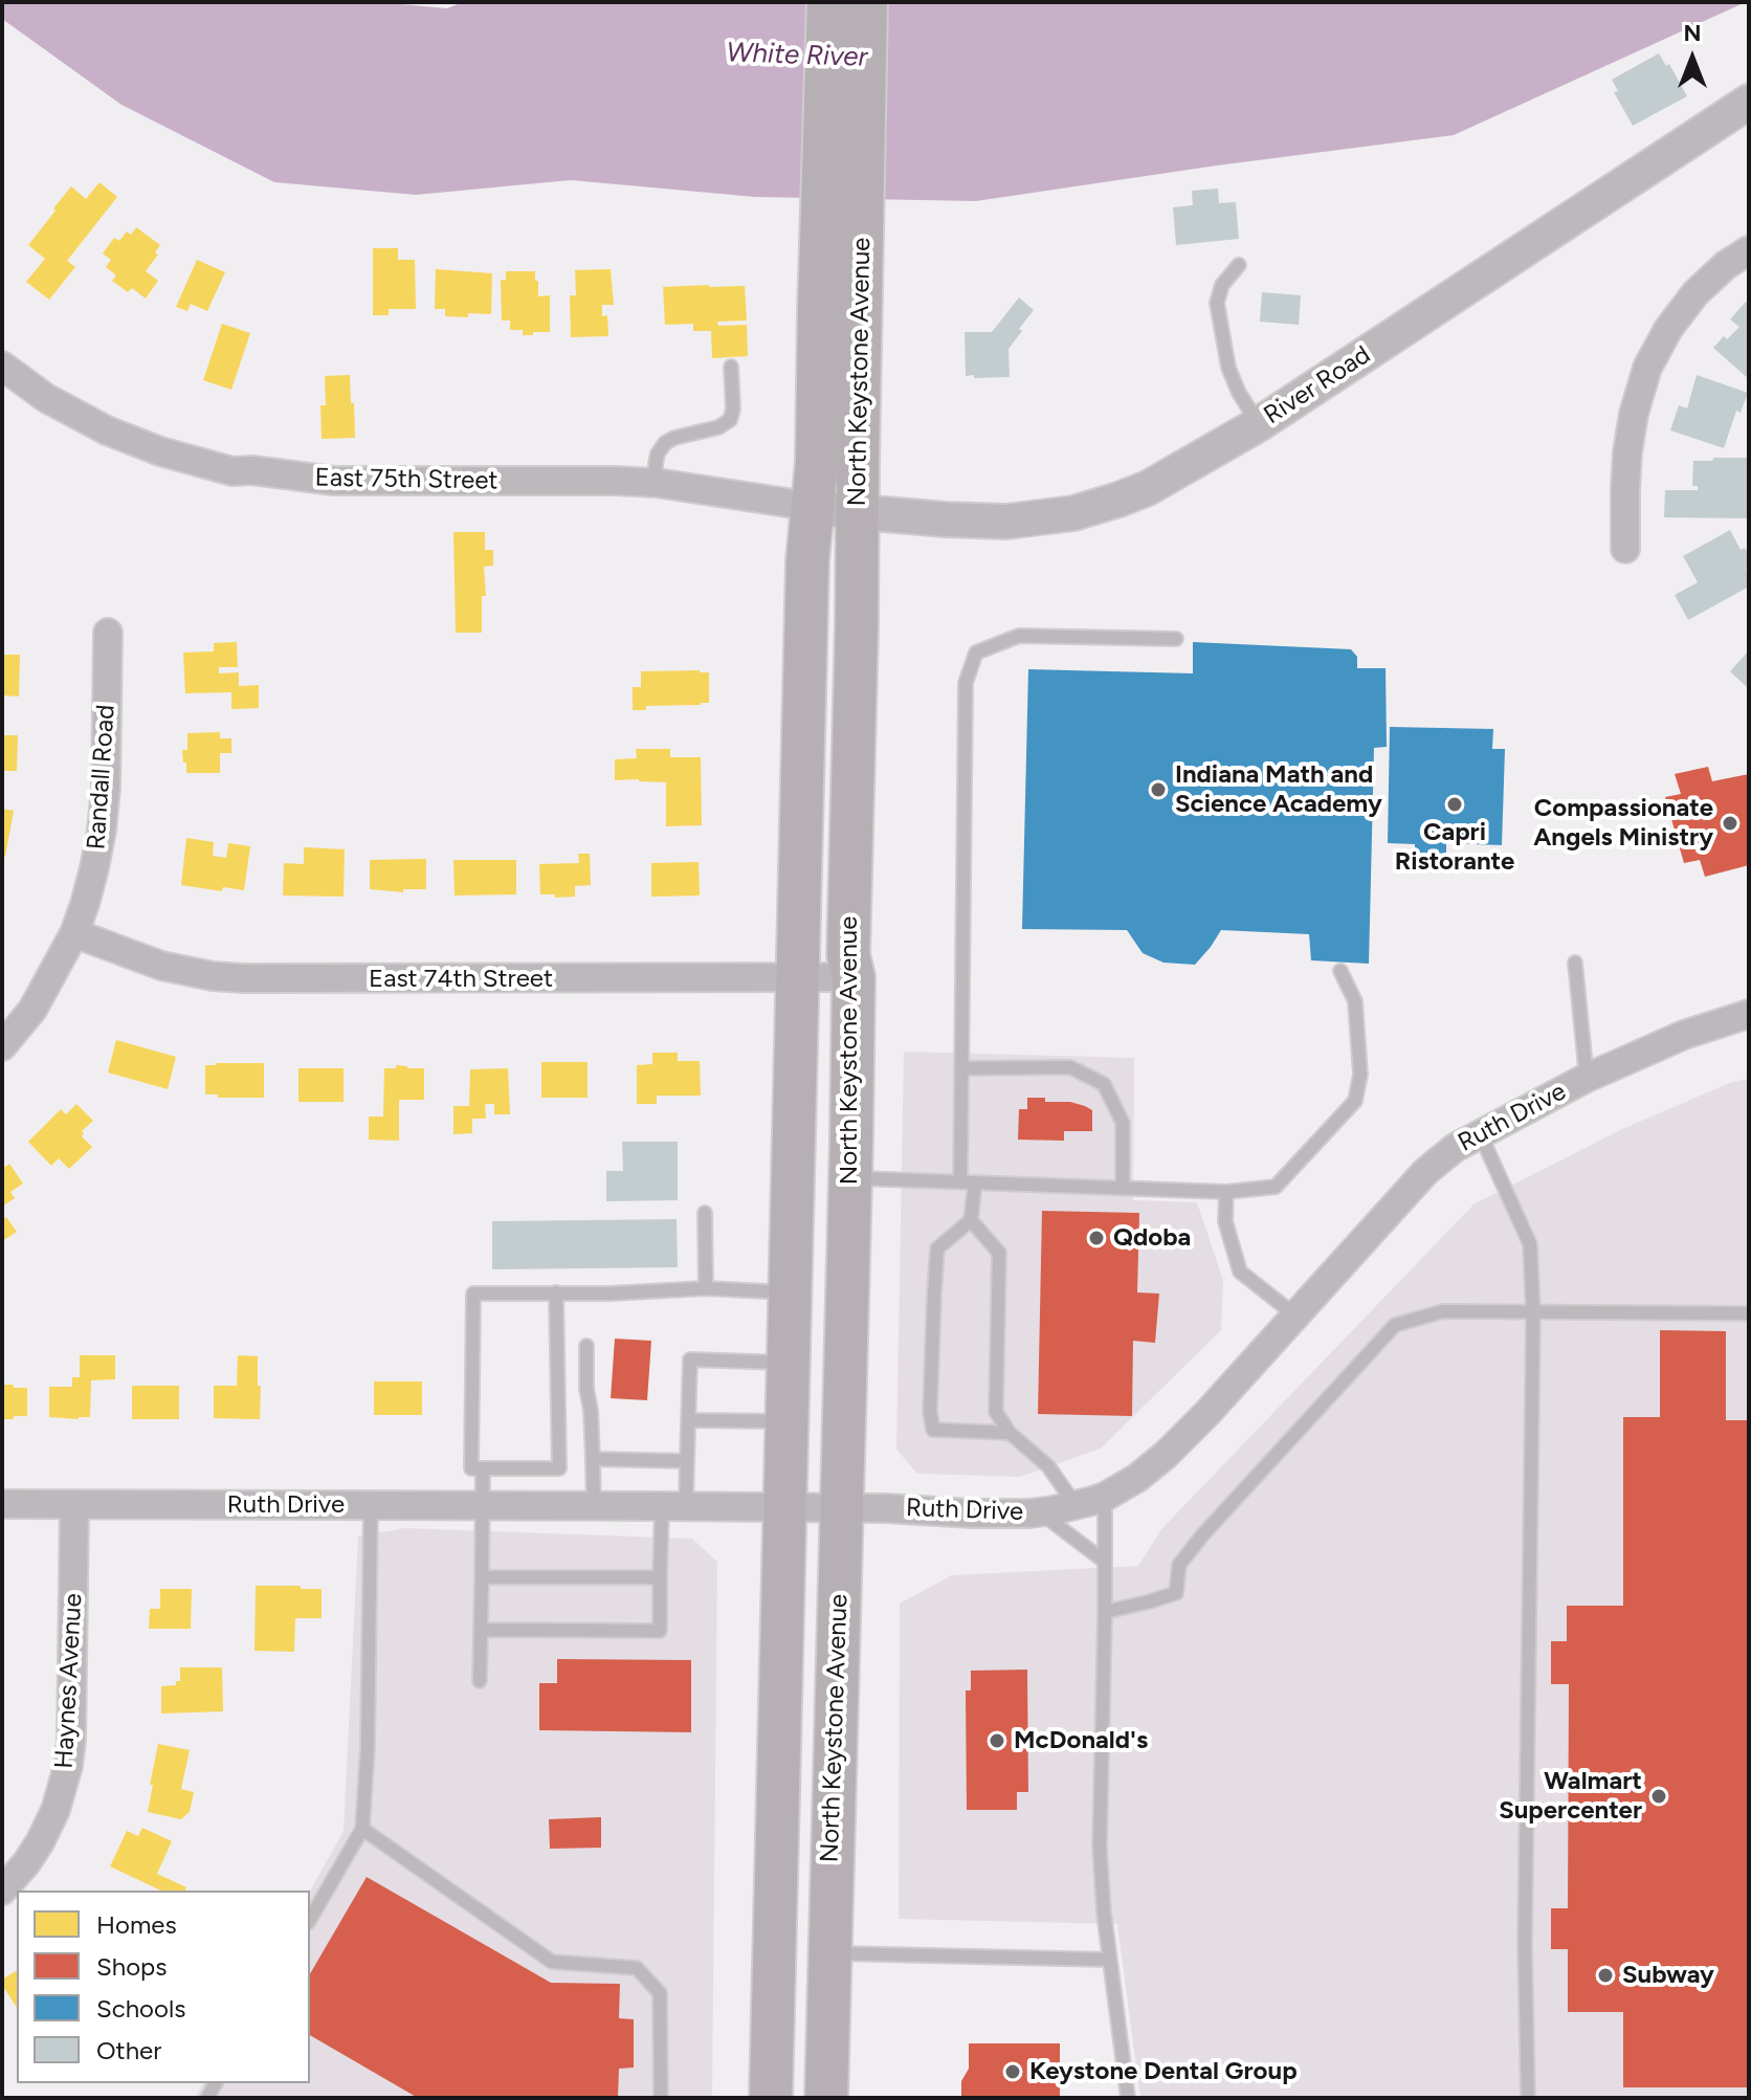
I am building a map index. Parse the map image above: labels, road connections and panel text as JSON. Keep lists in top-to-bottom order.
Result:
{
  "streets": {
    "main road": ["North Keystone Avenue"],
    "street": [
      "River Road",
      "East 75th Street",
      "Randall Road",
      "East 74th Street",
      "Ruth Drive",
      "Haynes Avenue"
    ]
  },
  "crossings": [
    ["North Keystone Avenue", "River Road"],
    ["North Keystone Avenue", "East 75th Street"],
    ["North Keystone Avenue", "East 74th Street"],
    ["North Keystone Avenue", "Ruth Drive"],
    ["River Road", "East 75th Street"],
    ["Randall Road", "East 74th Street"],
    ["Ruth Drive", "Haynes Avenue"]
  ],
  "water": ["White River"],
  "places": [
    "Indiana Math and Science Academy",
    "Capri Ristorante",
    "Compassionate Angels Ministry",
    "Qdoba",
    "McDonald's",
    "Walmart Supercenter",
    "Subway",
    "Keystone Dental Group"
  ],
  "legend": [
    "Homes",
    "Shops",
    "Schools",
    "Other"
  ],
  "north": "top"
}
